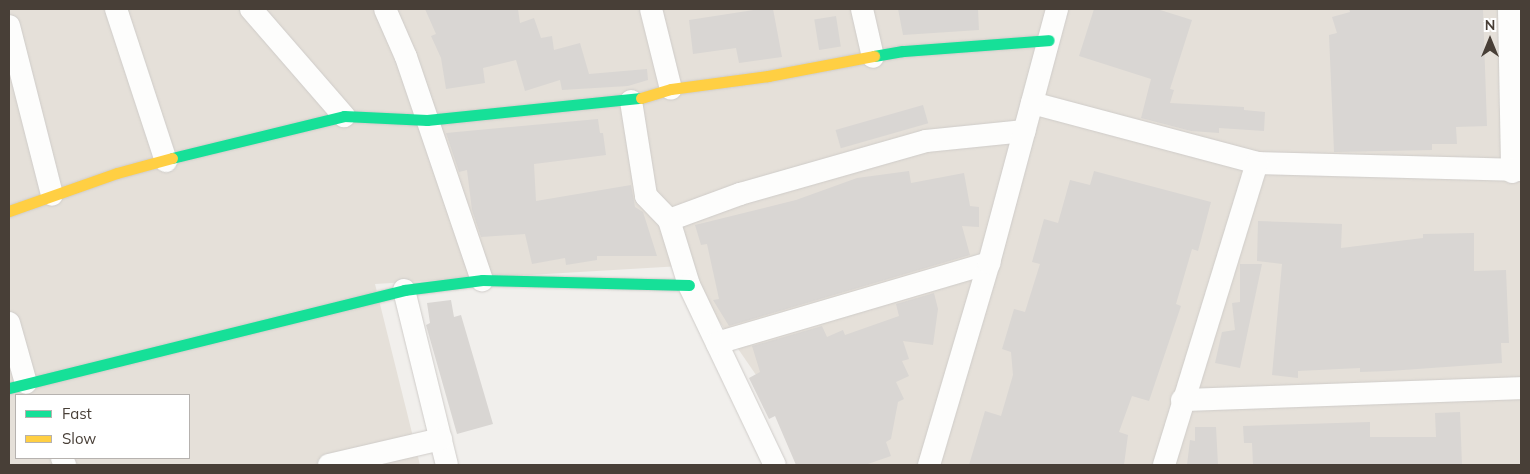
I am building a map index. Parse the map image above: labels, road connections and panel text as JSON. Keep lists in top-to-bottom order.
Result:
{
  "legend": ["Fast", "Slow"],
  "north": "top"
}
